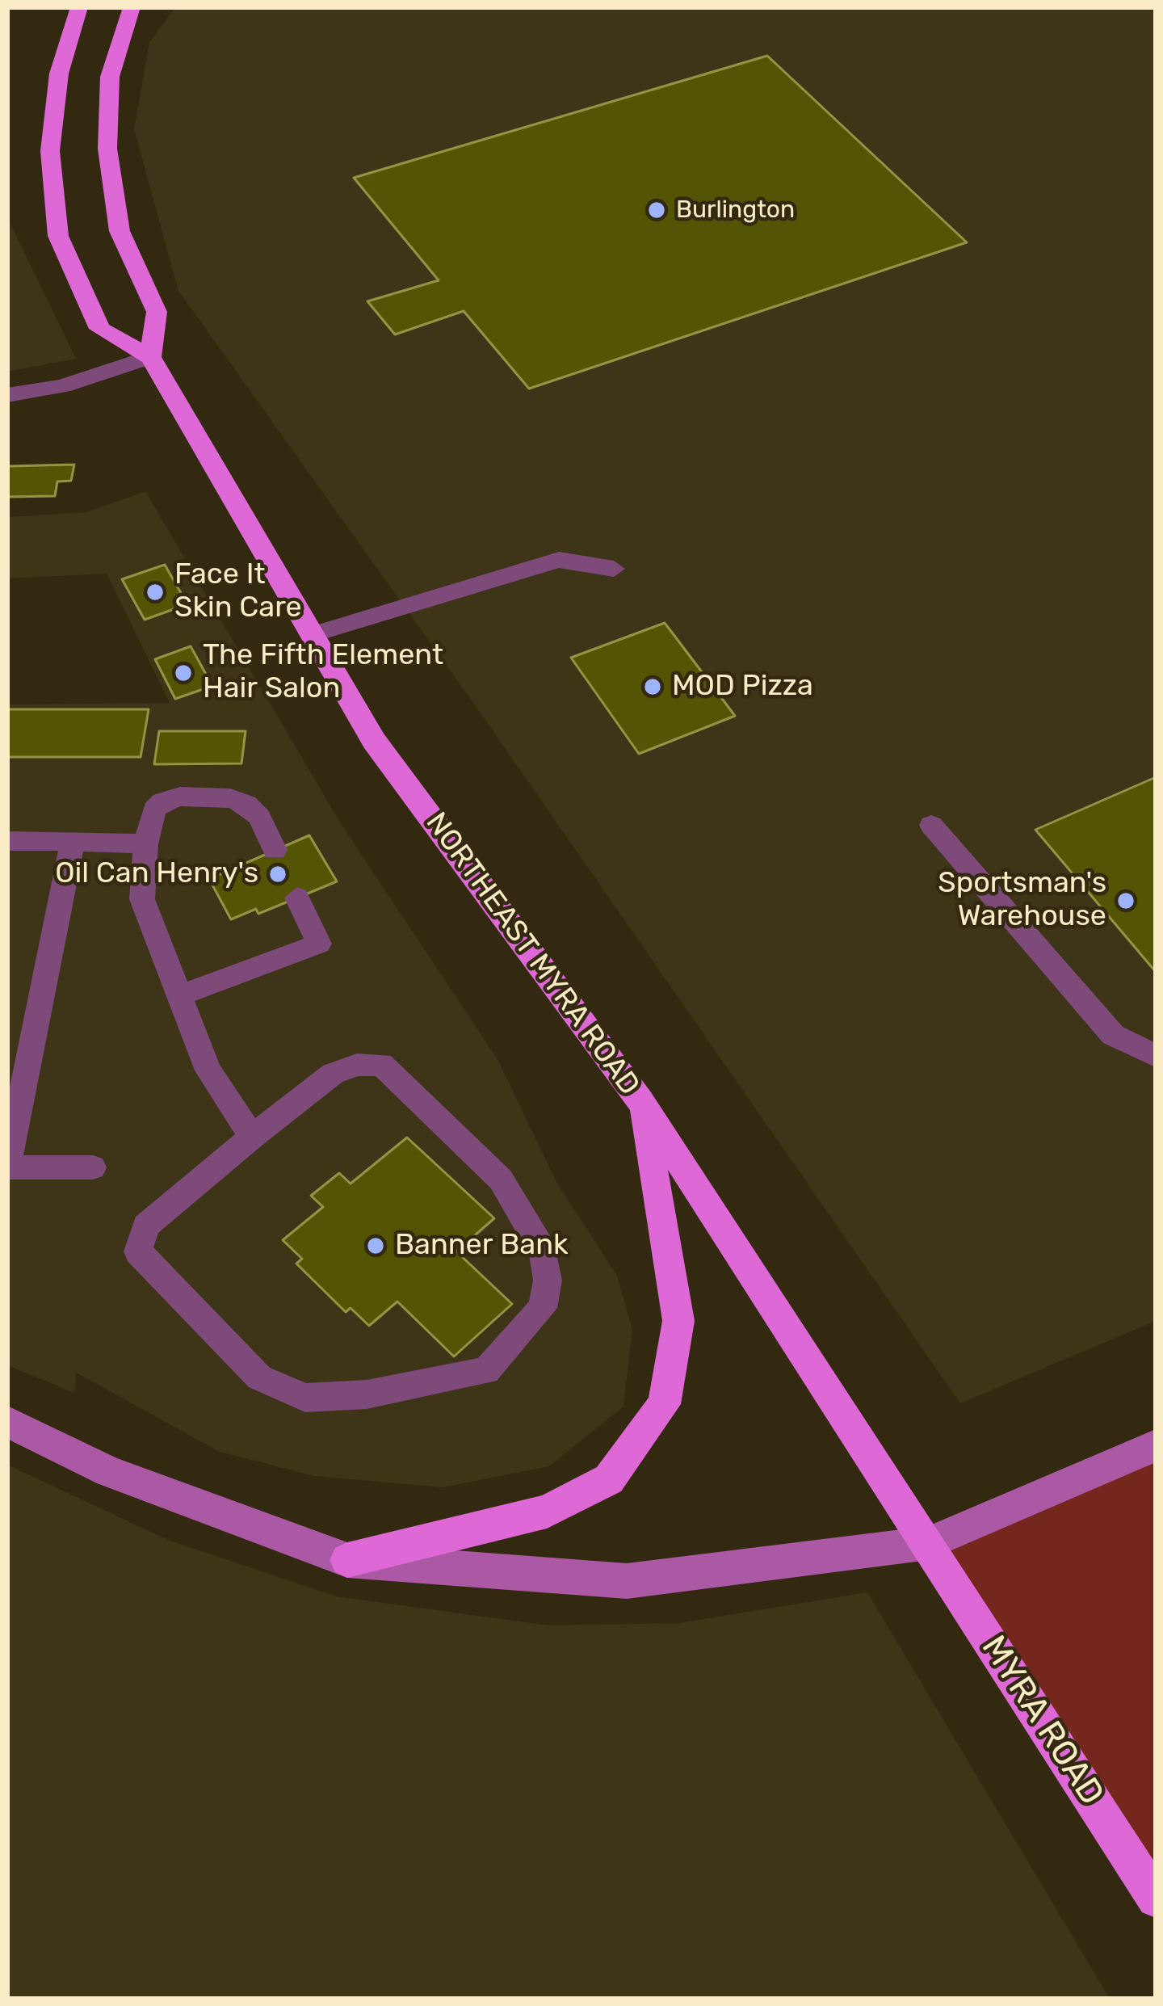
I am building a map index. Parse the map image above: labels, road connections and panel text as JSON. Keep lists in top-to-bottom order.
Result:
{
  "streets": {
    "highway": ["NORTHEAST MYRA ROAD", "MYRA ROAD"]
  },
  "crossings": [
    ["NORTHEAST MYRA ROAD", "MYRA ROAD"]
  ],
  "places": [
    "Burlington",
    "Face It Skin Care",
    "The Fifth Element Hair Salon",
    "MOD Pizza",
    "Oil Can Henry's",
    "Sportsman's Warehouse",
    "Banner Bank"
  ]
}
